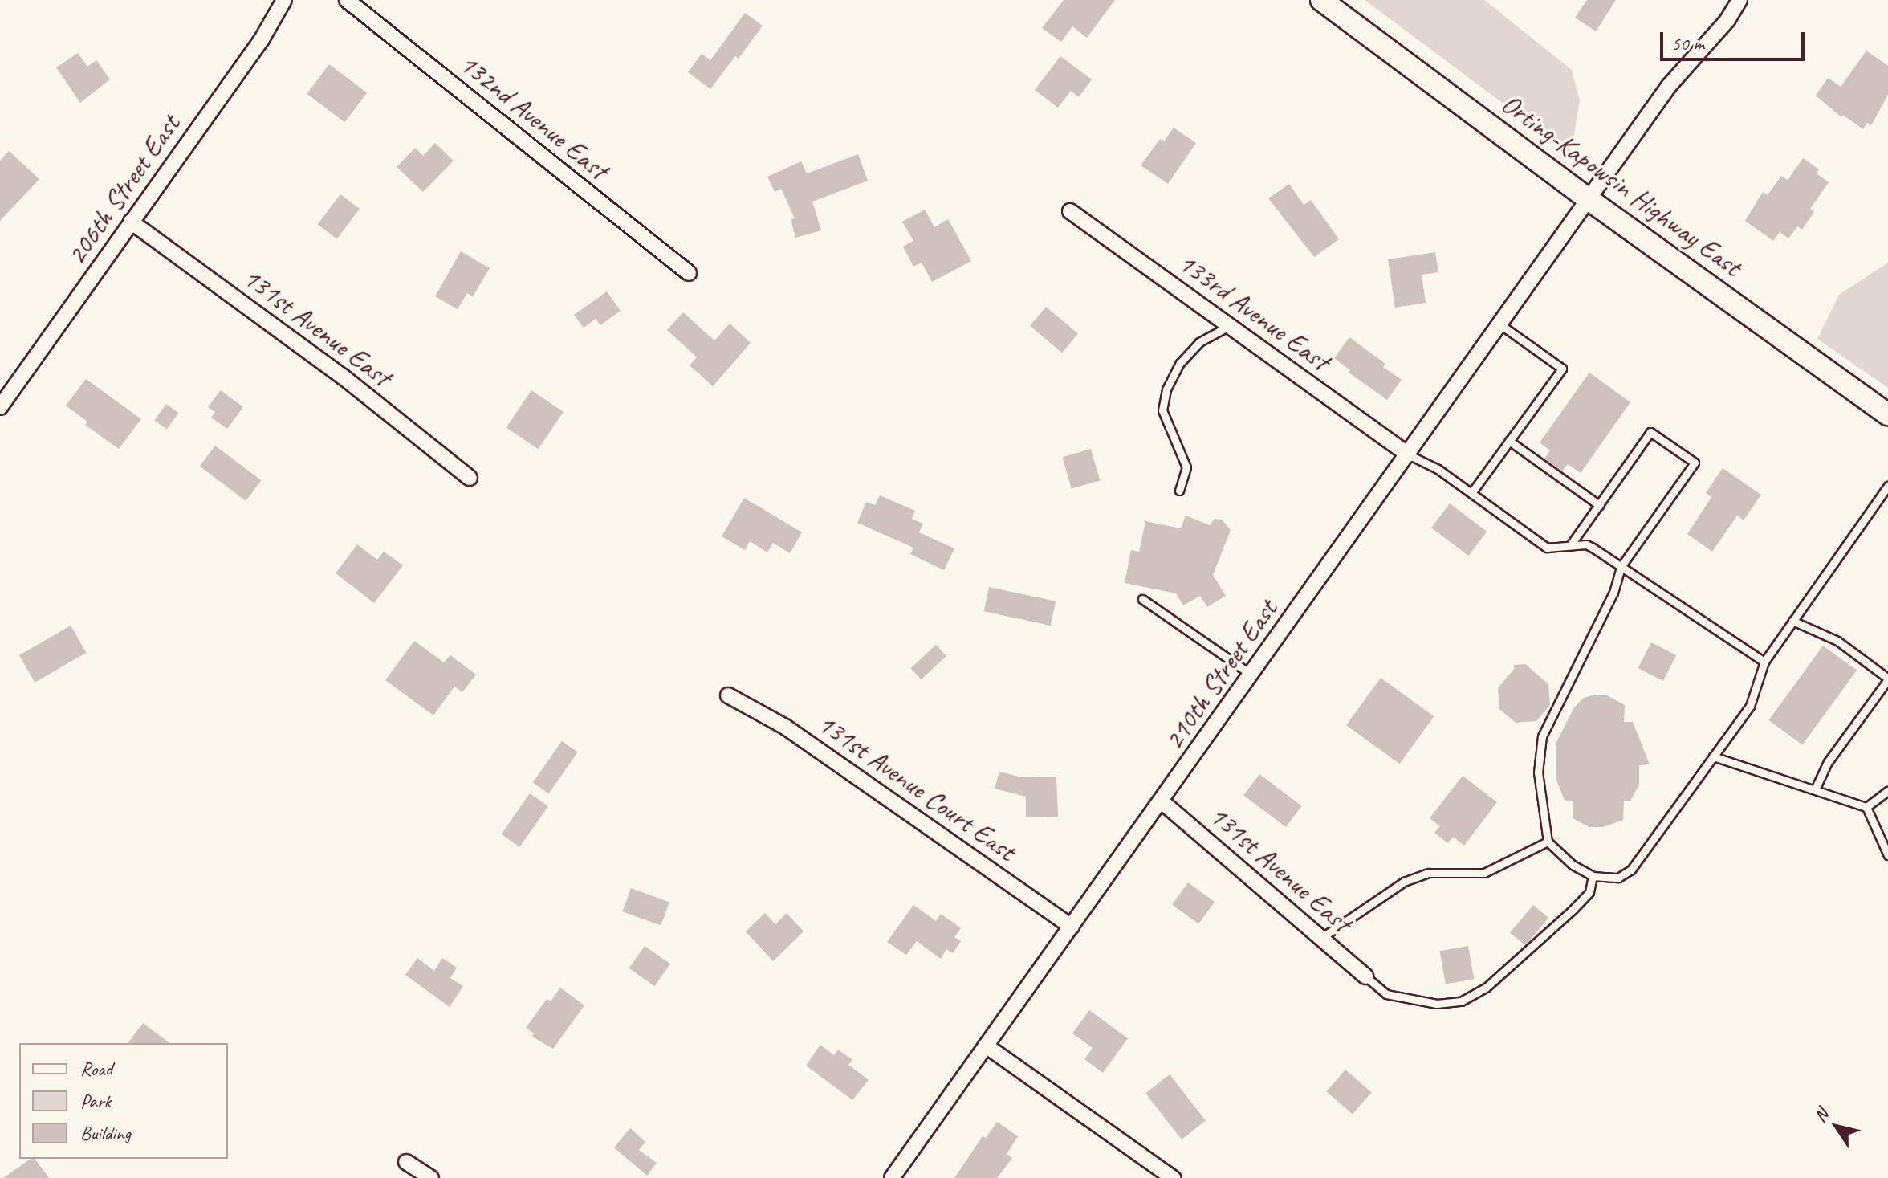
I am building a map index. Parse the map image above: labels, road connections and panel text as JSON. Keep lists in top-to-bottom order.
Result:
{
  "streets": {
    "main road": ["Orting-Kapowsin Highway East"],
    "street": [
      "132nd Avenue East",
      "206th Street East",
      "133rd Avenue East",
      "131st Avenue East",
      "210th Street East",
      "131st Avenue Court East"
    ]
  },
  "crossings": [
    ["Orting-Kapowsin Highway East", "210th Street East"],
    ["206th Street East", "131st Avenue East"],
    ["133rd Avenue East", "210th Street East"],
    ["131st Avenue East", "210th Street East"],
    ["210th Street East", "131st Avenue Court East"]
  ],
  "legend": ["Road", "Park", "Building"],
  "scale_bar": "50 m",
  "north": "top left"
}
